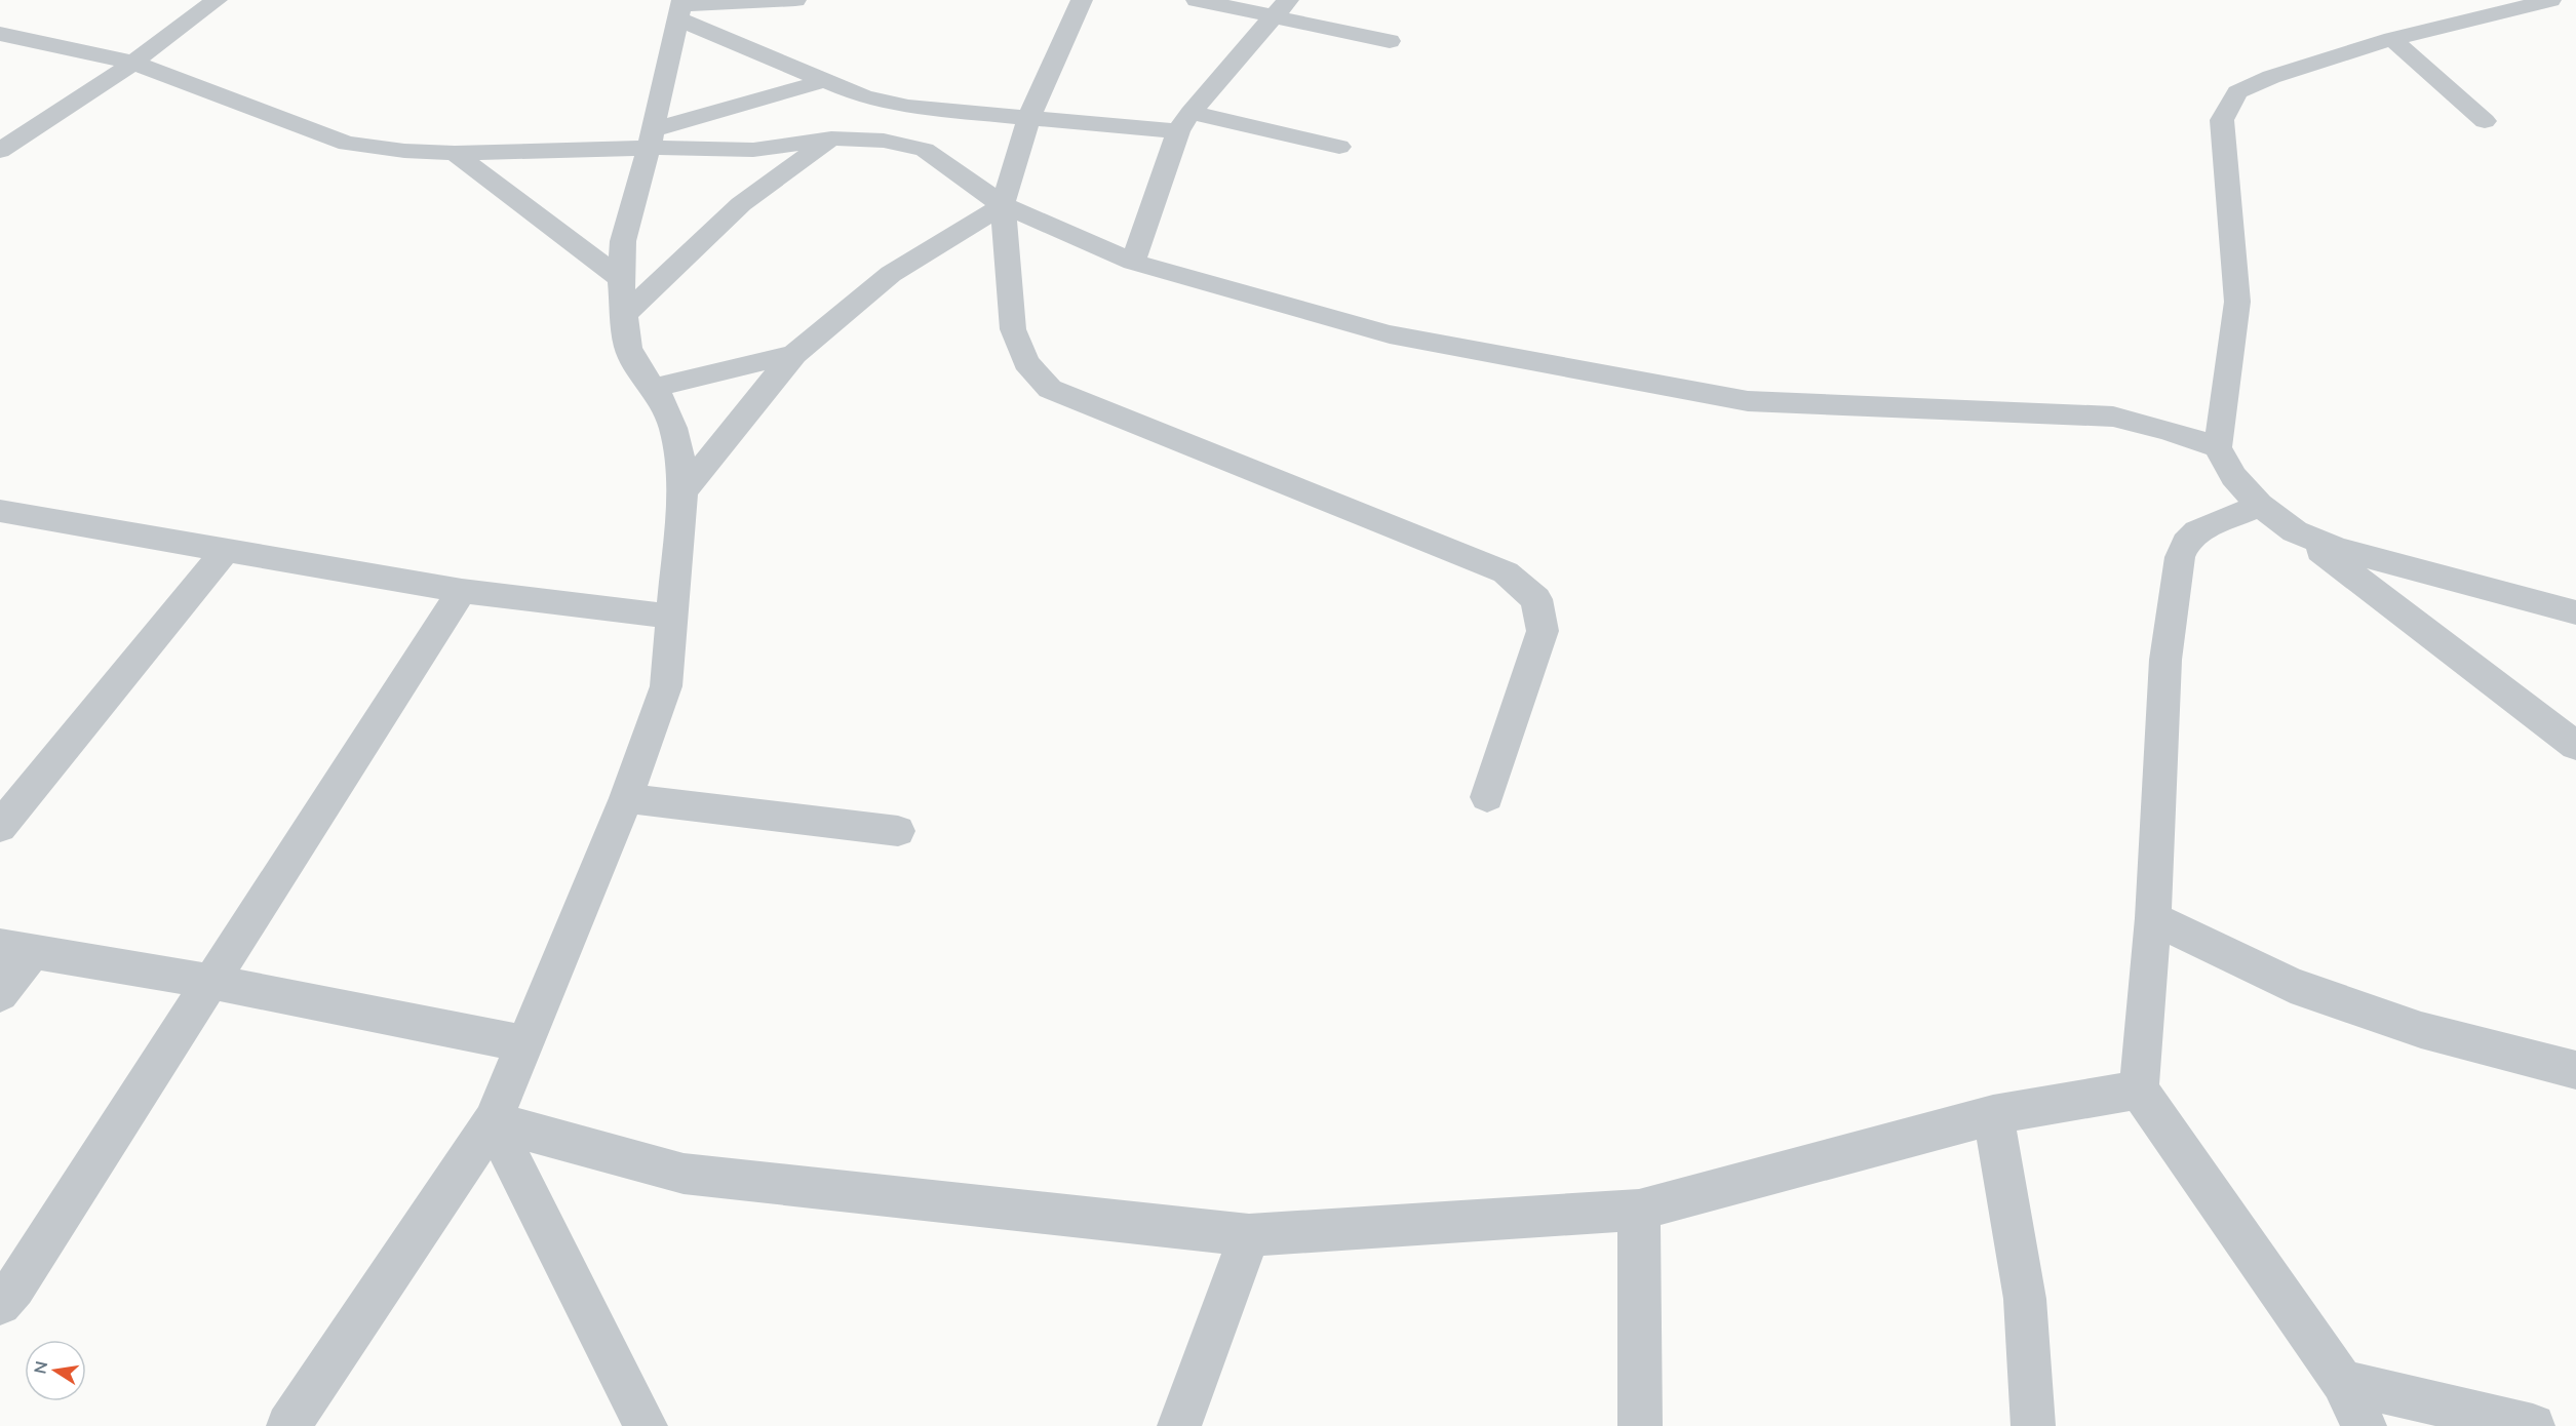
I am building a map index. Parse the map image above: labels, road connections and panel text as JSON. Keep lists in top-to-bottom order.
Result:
{
  "north": "left"
}
